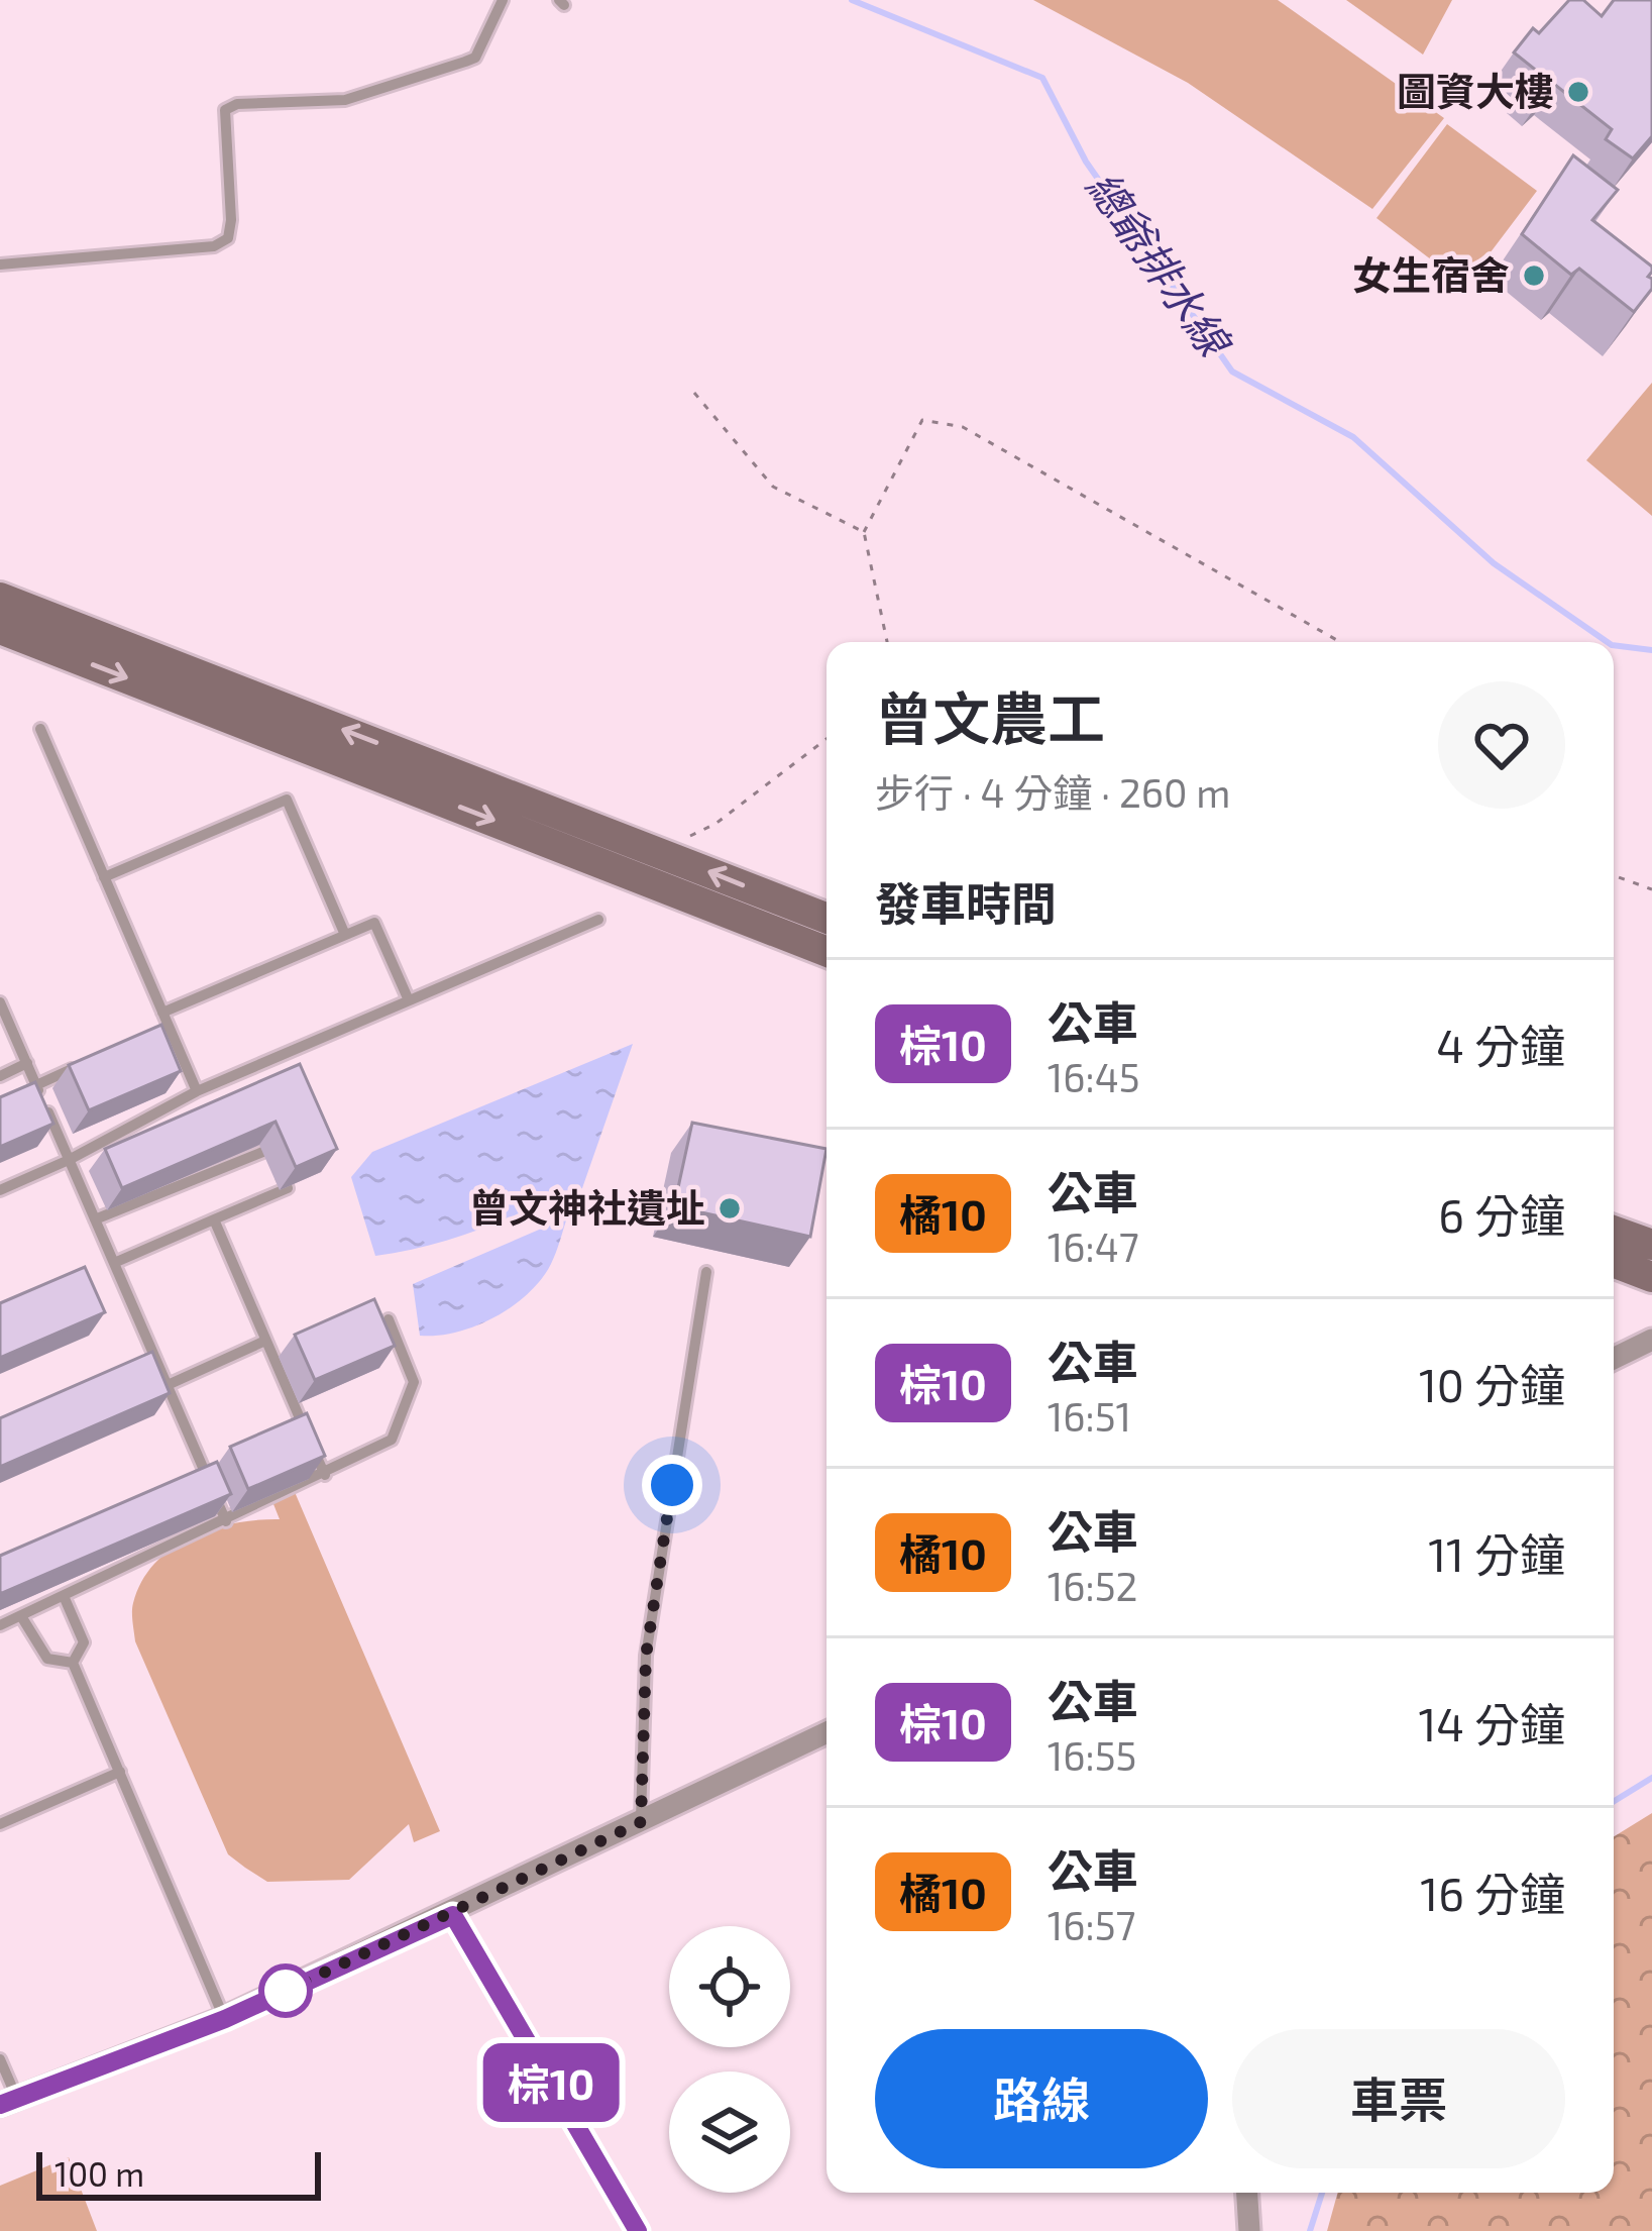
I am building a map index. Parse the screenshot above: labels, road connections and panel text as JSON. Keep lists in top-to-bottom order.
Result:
{
  "water": ["總爺排水線"],
  "places": ["圖資大樓", "女生宿舍", "曾文神社遺址"],
  "lines": ["bus line 棕10"],
  "scale_bar": "100 m",
  "page": {
    "on_map": "棕10",
    "heading": [
      ["曾文農工", "步行 · 4 分鐘 · 260 m"],
      "發車時間"
    ],
    "list": [
      {
        "mark": "棕10",
        "name": "公車",
        "note": "16:45",
        "value": "4 分鐘"
      },
      {
        "mark": "橘10",
        "name": "公車",
        "note": "16:47",
        "value": "6 分鐘"
      },
      {
        "mark": "棕10",
        "name": "公車",
        "note": "16:51",
        "value": "10 分鐘"
      },
      {
        "mark": "橘10",
        "name": "公車",
        "note": "16:52",
        "value": "11 分鐘"
      },
      {
        "mark": "棕10",
        "name": "公車",
        "note": "16:55",
        "value": "14 分鐘"
      },
      {
        "mark": "橘10",
        "name": "公車",
        "note": "16:57",
        "value": "16 分鐘"
      }
    ],
    "buttons": ["路線", "車票"],
    "scale": "100 m"
  }
}
